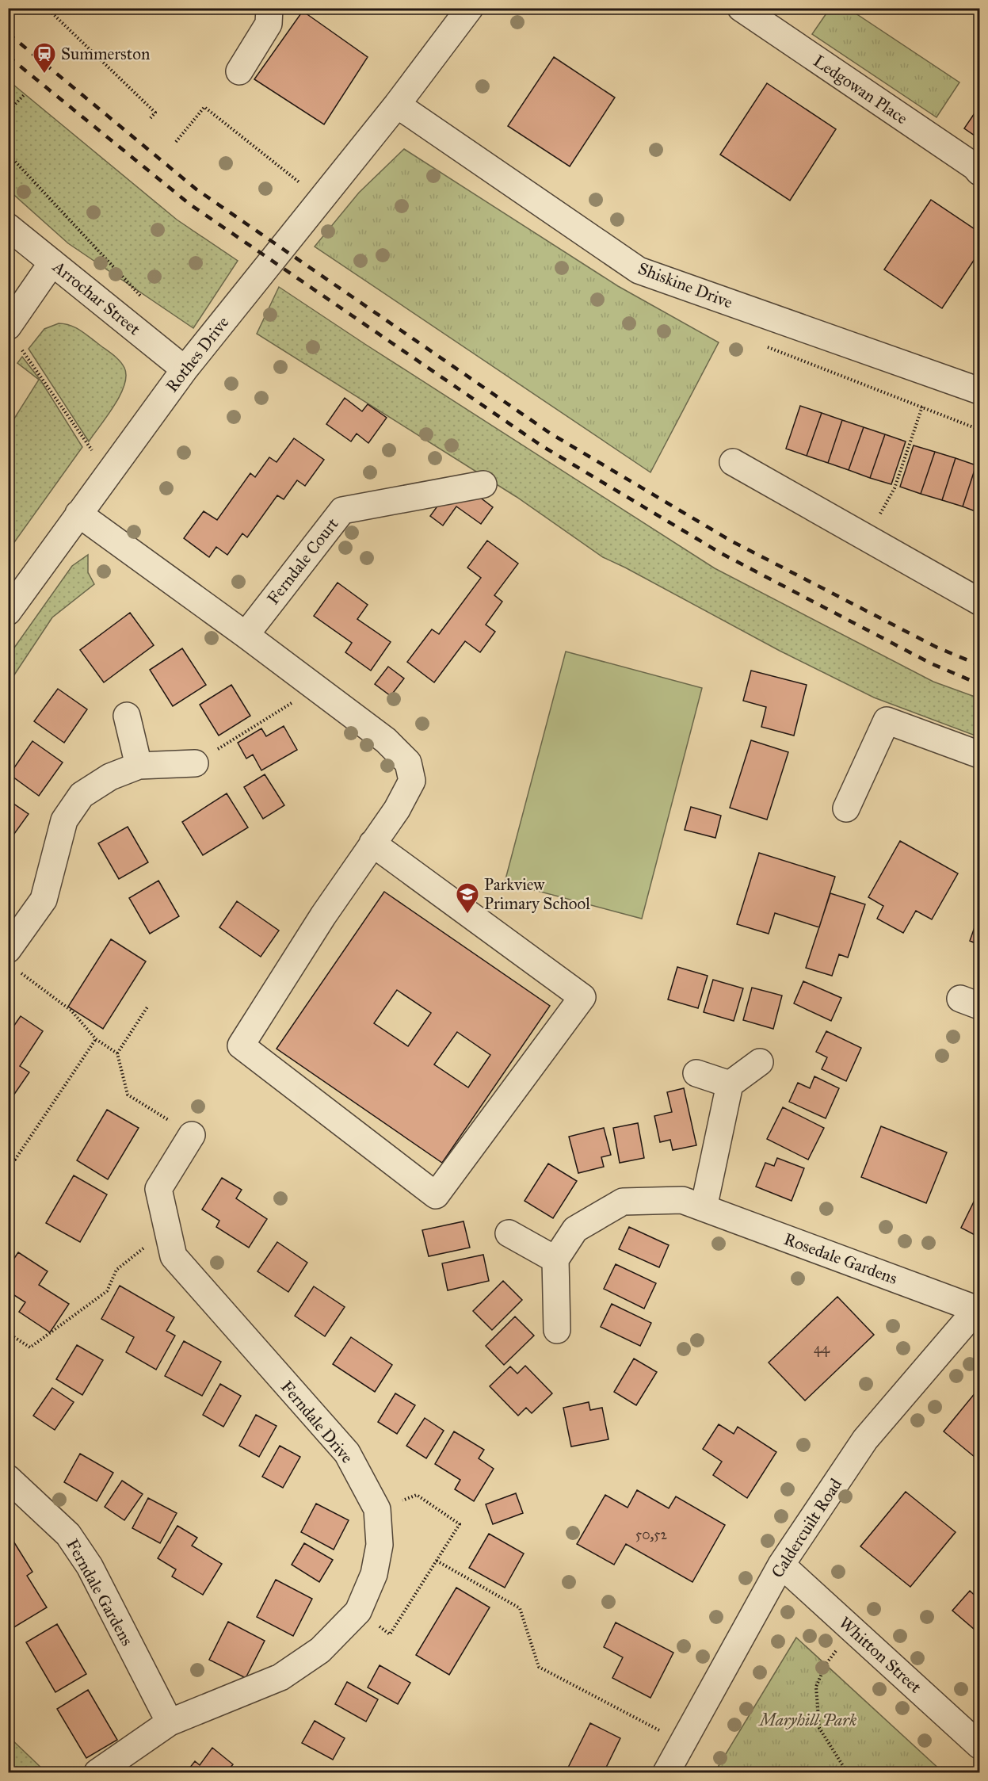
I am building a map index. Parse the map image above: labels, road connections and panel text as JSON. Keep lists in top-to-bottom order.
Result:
{
  "streets": {
    "street": [
      "Ledgowan Place",
      "Shiskine Drive",
      "Arrochar Street",
      "Rothes Drive",
      "Ferndale Court",
      "Rosedale Gardens",
      "Ferndale Drive",
      "Caldercuilt Road",
      "Ferndale Gardens",
      "Whitton Street"
    ]
  },
  "crossings": [
    ["Shiskine Drive", "Rothes Drive"],
    ["Arrochar Street", "Rothes Drive"],
    ["Rosedale Gardens", "Caldercuilt Road"],
    ["Ferndale Drive", "Ferndale Gardens"],
    ["Caldercuilt Road", "Whitton Street"]
  ],
  "parks": ["Maryhill Park"],
  "places": {
    "station": ["Summerston"],
    "school or university": ["Parkview Primary School"]
  },
  "house_numbers": ["44", "50,52"]
}
